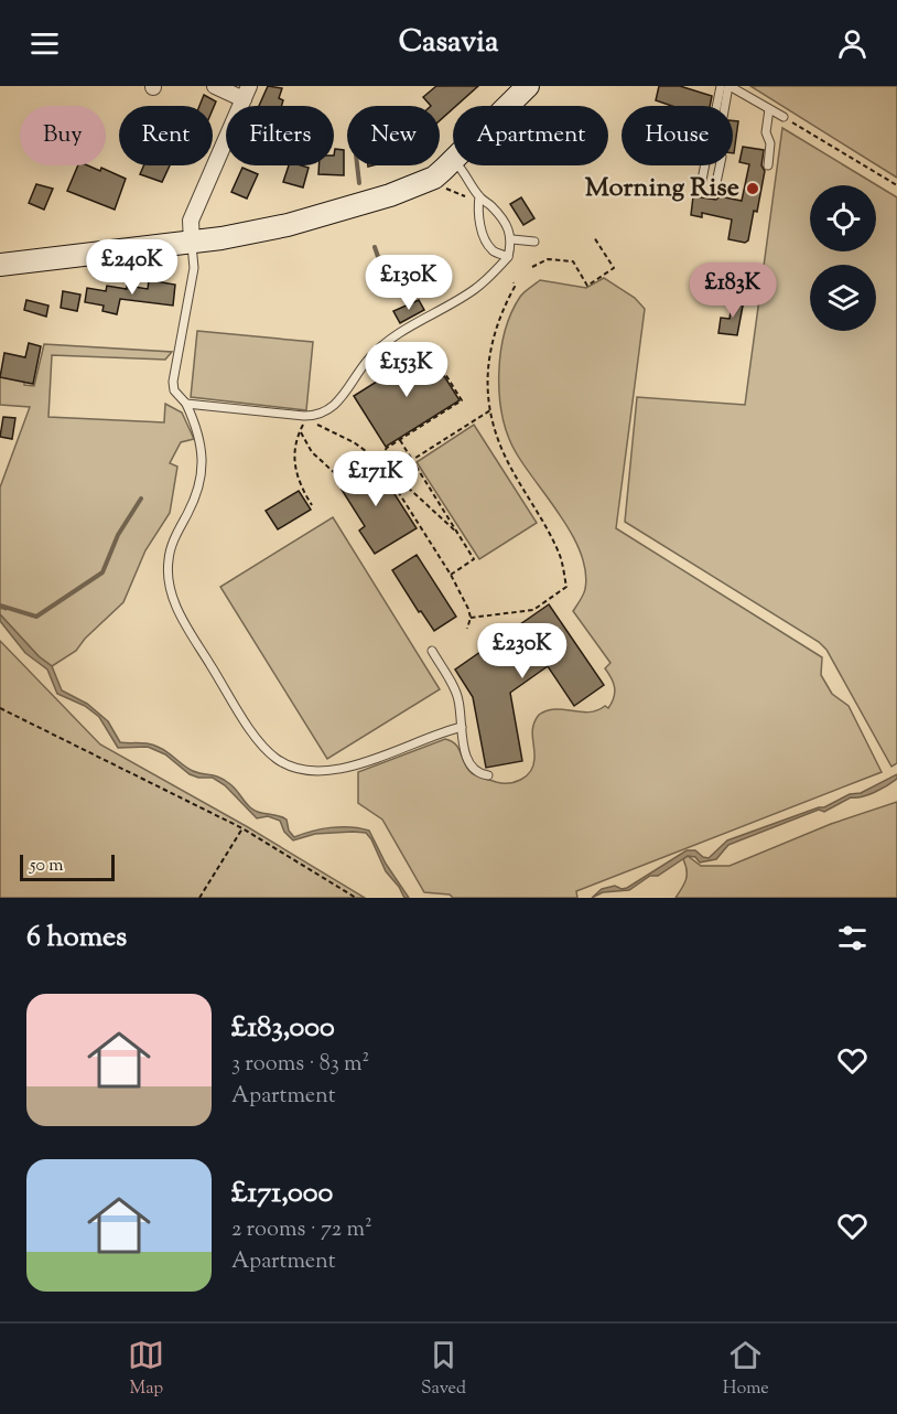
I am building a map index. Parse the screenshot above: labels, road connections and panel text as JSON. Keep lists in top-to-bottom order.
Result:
{
  "places": ["Morning Rise"],
  "scale_bar": "50 m",
  "page": {
    "header": "Casavia",
    "chip": [
      "Buy",
      "Rent",
      "Filters",
      "New",
      "Apartment",
      "House"
    ],
    "price": [
      "£240K",
      "£130K",
      "£183K",
      "£153K",
      "£171K",
      "£230K"
    ],
    "scale": "50 m",
    "heading": "6 homes",
    "list": [
      {
        "name": "£183,000",
        "note": "3 rooms · 83 m² · Apartment"
      },
      {
        "name": "£171,000",
        "note": "2 rooms · 72 m² · Apartment"
      }
    ],
    "tabs": ["Map", "Saved", "Home"]
  }
}
